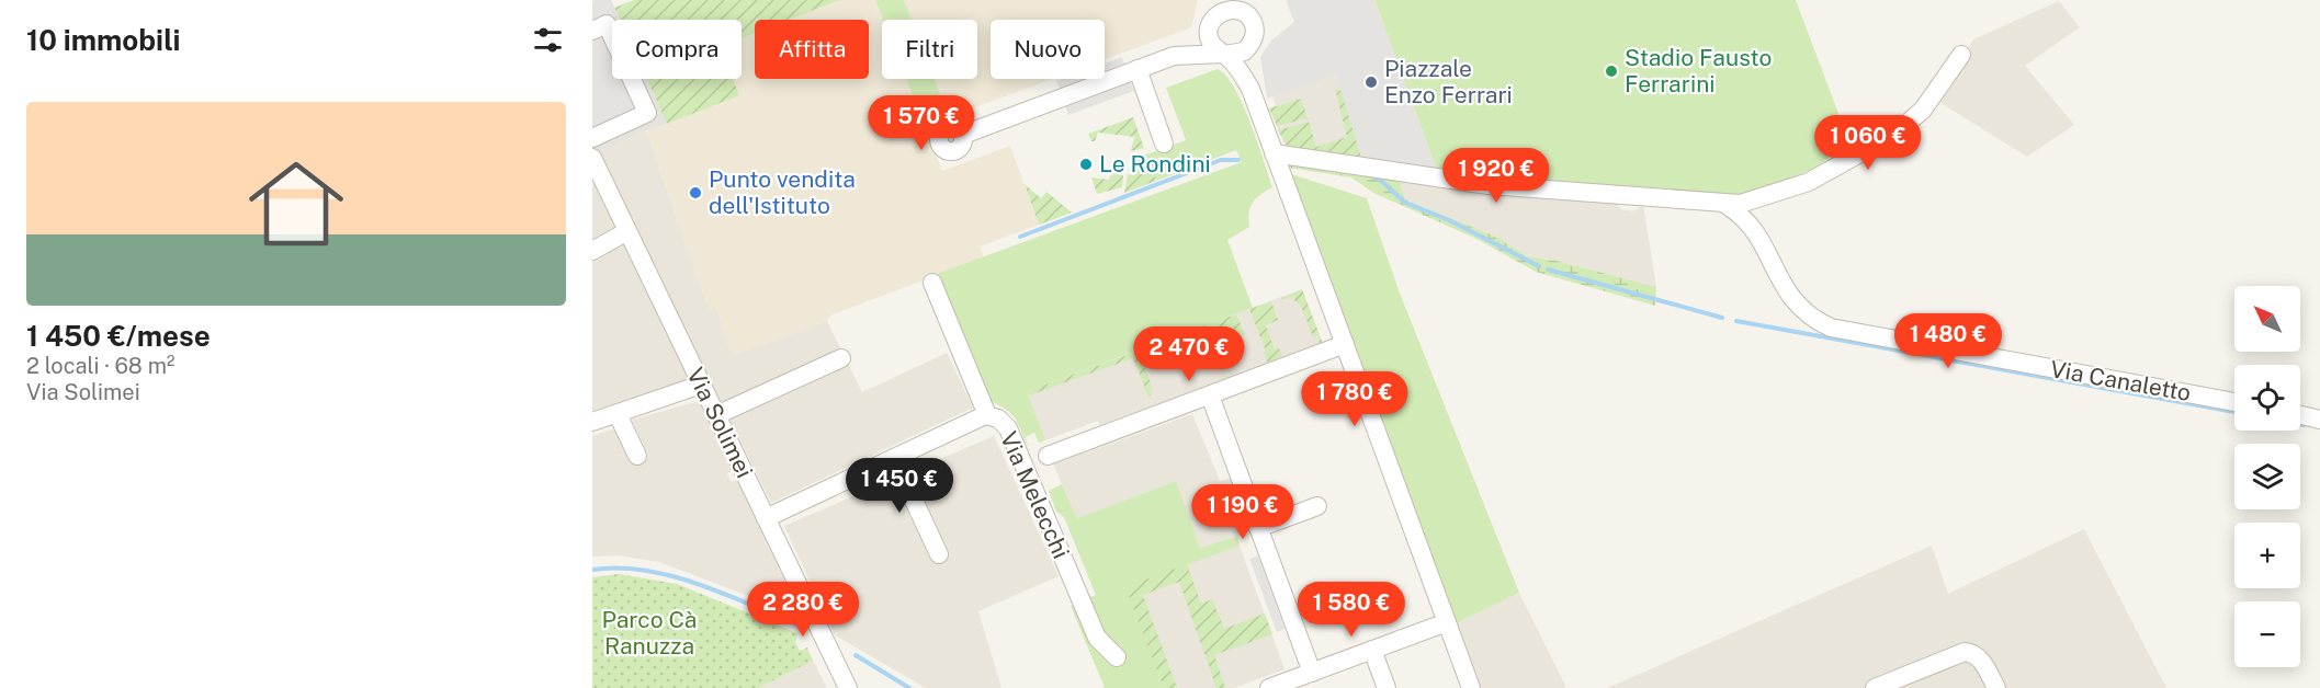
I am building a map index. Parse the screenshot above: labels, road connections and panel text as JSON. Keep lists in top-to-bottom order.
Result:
{
  "streets": {
    "street": ["Via Canaletto", "Via Solimei", "Via Melecchi"]
  },
  "crossings": [
    ["Via Solimei", "Via Melecchi"]
  ],
  "parks": ["Parco Cà Ranuzza"],
  "places": [
    "Stadio Fausto Ferrarini",
    "Piazzale Enzo Ferrari",
    "Le Rondini",
    "Punto vendita dell'Istituto"
  ],
  "north": "top left",
  "page": {
    "heading": "10 immobili",
    "chip": [
      "Compra",
      "Affitta",
      "Filtri",
      "Nuovo"
    ],
    "list": [
      {
        "name": "1 450 €/mese",
        "note": "2 locali · 68 m² · Via Solimei"
      }
    ],
    "price": [
      "1 570 €",
      "1 060 €",
      "1 920 €",
      "1 480 €",
      "2 470 €",
      "1 780 €",
      "1 450 €",
      "1 190 €",
      "2 280 €",
      "1 580 €"
    ],
    "map_buttons": ["+", "−"]
  }
}
